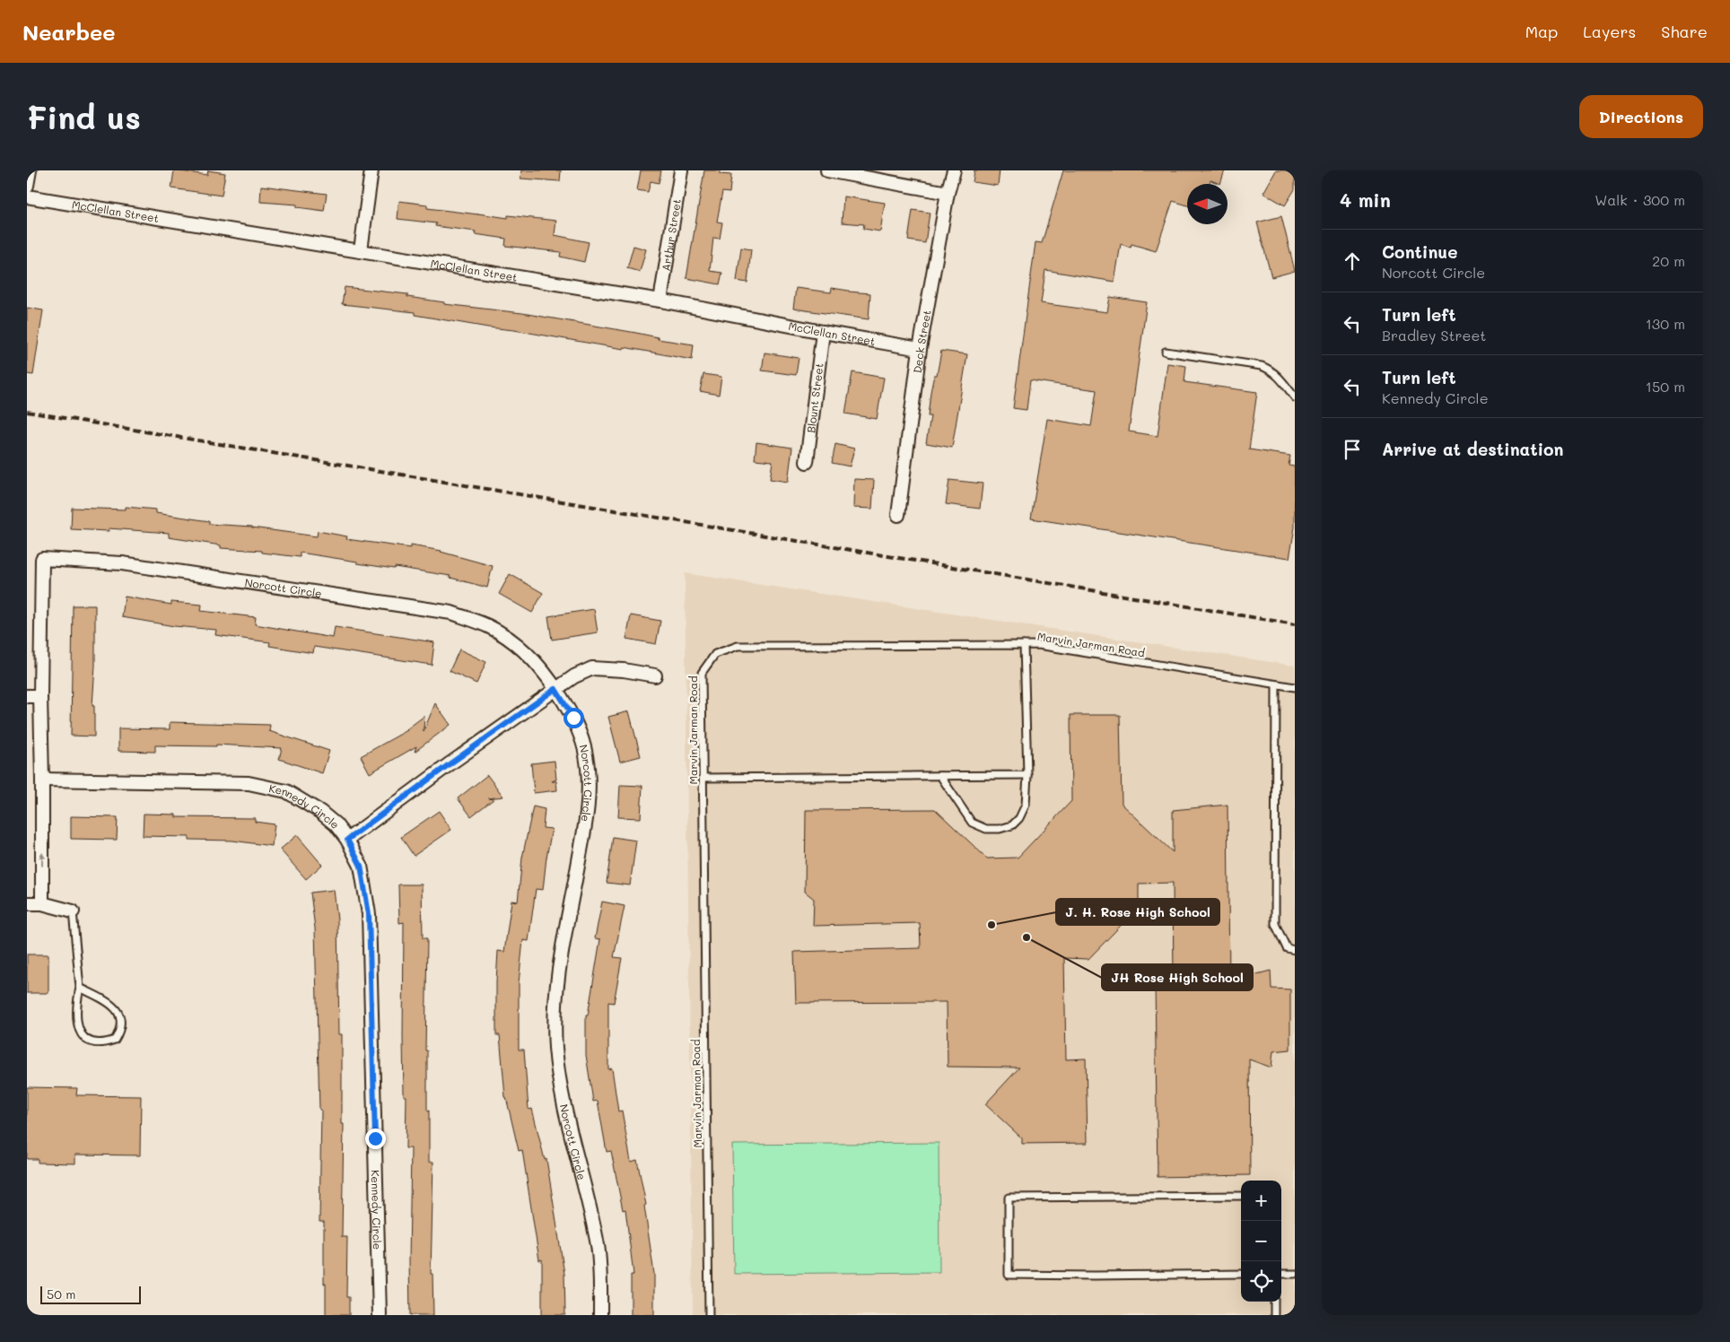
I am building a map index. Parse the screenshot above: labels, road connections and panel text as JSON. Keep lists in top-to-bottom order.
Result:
{
  "streets": {
    "street": [
      "McClellan Street",
      "Arthur Street",
      "Deck Street",
      "Blount Street",
      "Norcott Circle",
      "Kennedy Circle"
    ],
    "lane": ["Marvin Jarman Road"]
  },
  "crossings": [
    ["McClellan Street", "Arthur Street"],
    ["McClellan Street", "Deck Street"],
    ["McClellan Street", "Blount Street"]
  ],
  "places": ["J. H. Rose High School", "JH Rose High School"],
  "scale_bar": "50 m",
  "north": "left",
  "page": {
    "header": "Nearbee",
    "nav": ["Map", "Layers", "Share"],
    "buttons": "Directions",
    "title": "Find us",
    "heading": ["4 min", "Walk · 300 m"],
    "list": [
      ["Continue", "Norcott Circle", "20 m"],
      ["Turn left", "Bradley Street", "130 m"],
      ["Turn left", "Kennedy Circle", "150 m"],
      "Arrive at destination"
    ],
    "map_buttons": ["+", "−"],
    "scale": "50 m"
  }
}
